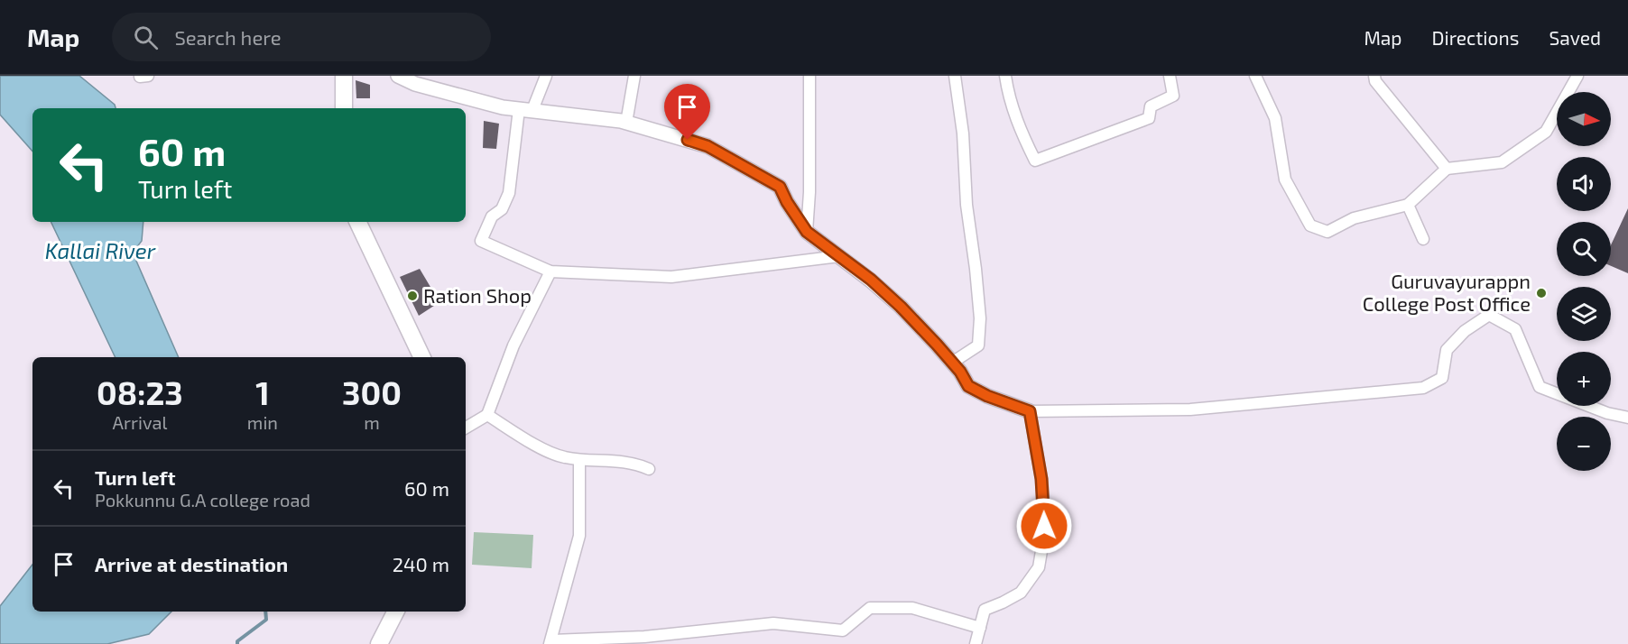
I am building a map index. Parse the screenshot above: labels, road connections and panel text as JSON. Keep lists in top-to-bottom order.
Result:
{
  "water": ["Kallai River"],
  "places": ["Guruvayurappn College Post Office", "Ration Shop"],
  "north": "right",
  "page": {
    "header": "Map",
    "search": "Search here",
    "nav": ["Map", "Directions", "Saved"],
    "map_buttons": ["+", "−"],
    "turn": ["60 m", "Turn left"],
    "eta": [
      "08:23",
      "Arrival",
      "1",
      "min",
      "300",
      "m"
    ],
    "list": [
      {
        "name": "Turn left",
        "note": "Pokkunnu G.A college road",
        "value": "60 m"
      },
      {
        "name": "Arrive at destination",
        "value": "240 m"
      }
    ]
  }
}
